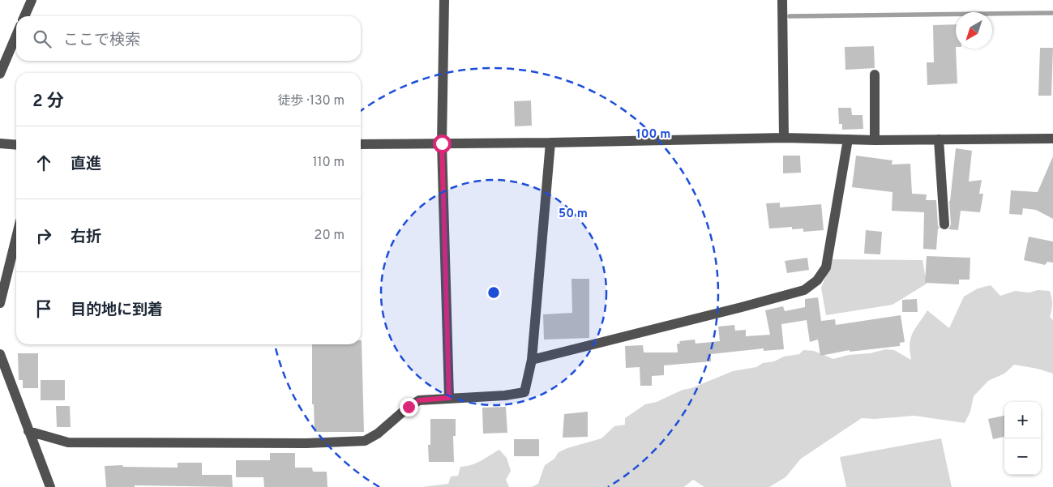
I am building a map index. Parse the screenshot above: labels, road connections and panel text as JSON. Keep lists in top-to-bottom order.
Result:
{
  "north": "bottom left",
  "page": {
    "search": "ここで検索",
    "heading": ["2 分", "徒歩 · 130 m"],
    "list": [
      ["直進", "110 m"],
      ["右折", "20 m"],
      "目的地に到着"
    ],
    "map_buttons": ["+", "−"]
  },
  "rings": ["100 m", "50 m"]
}
